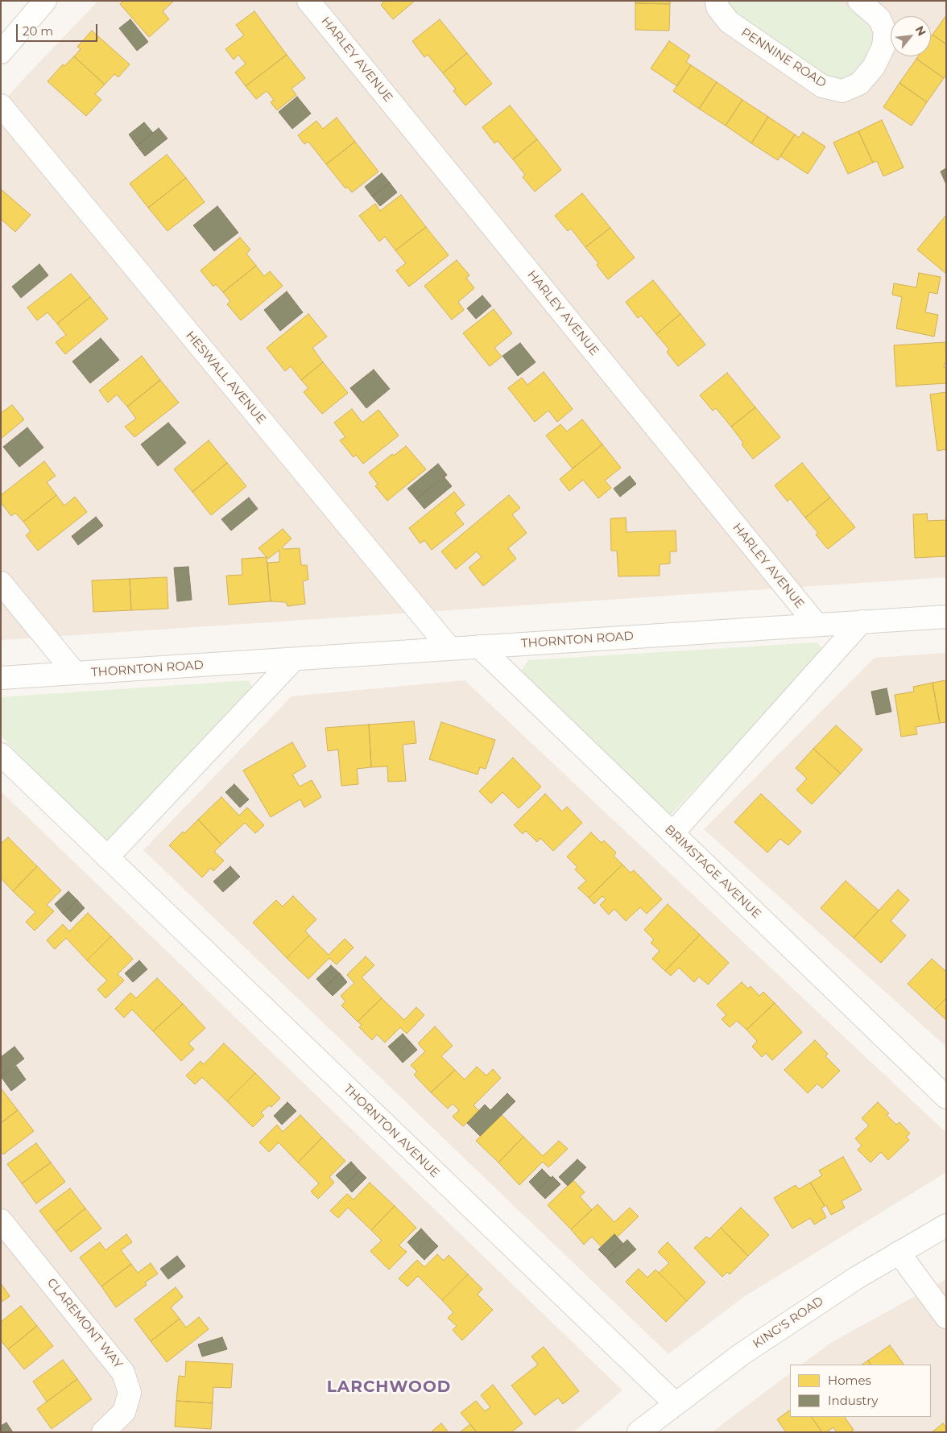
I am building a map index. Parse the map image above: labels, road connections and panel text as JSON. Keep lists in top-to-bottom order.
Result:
{
  "streets": {
    "street": [
      "PENNINE ROAD",
      "HARLEY AVENUE",
      "HESWALL AVENUE",
      "THORNTON ROAD",
      "BRIMSTAGE AVENUE",
      "THORNTON AVENUE",
      "KING'S ROAD",
      "CLAREMONT WAY"
    ]
  },
  "crossings": [
    ["HARLEY AVENUE", "THORNTON ROAD"],
    ["HESWALL AVENUE", "THORNTON ROAD"],
    ["THORNTON ROAD", "BRIMSTAGE AVENUE"],
    ["THORNTON AVENUE", "KING'S ROAD"]
  ],
  "districts": ["LARCHWOOD"],
  "legend": ["Homes", "Industry"],
  "scale_bar": "20 m",
  "north": "top right"
}
